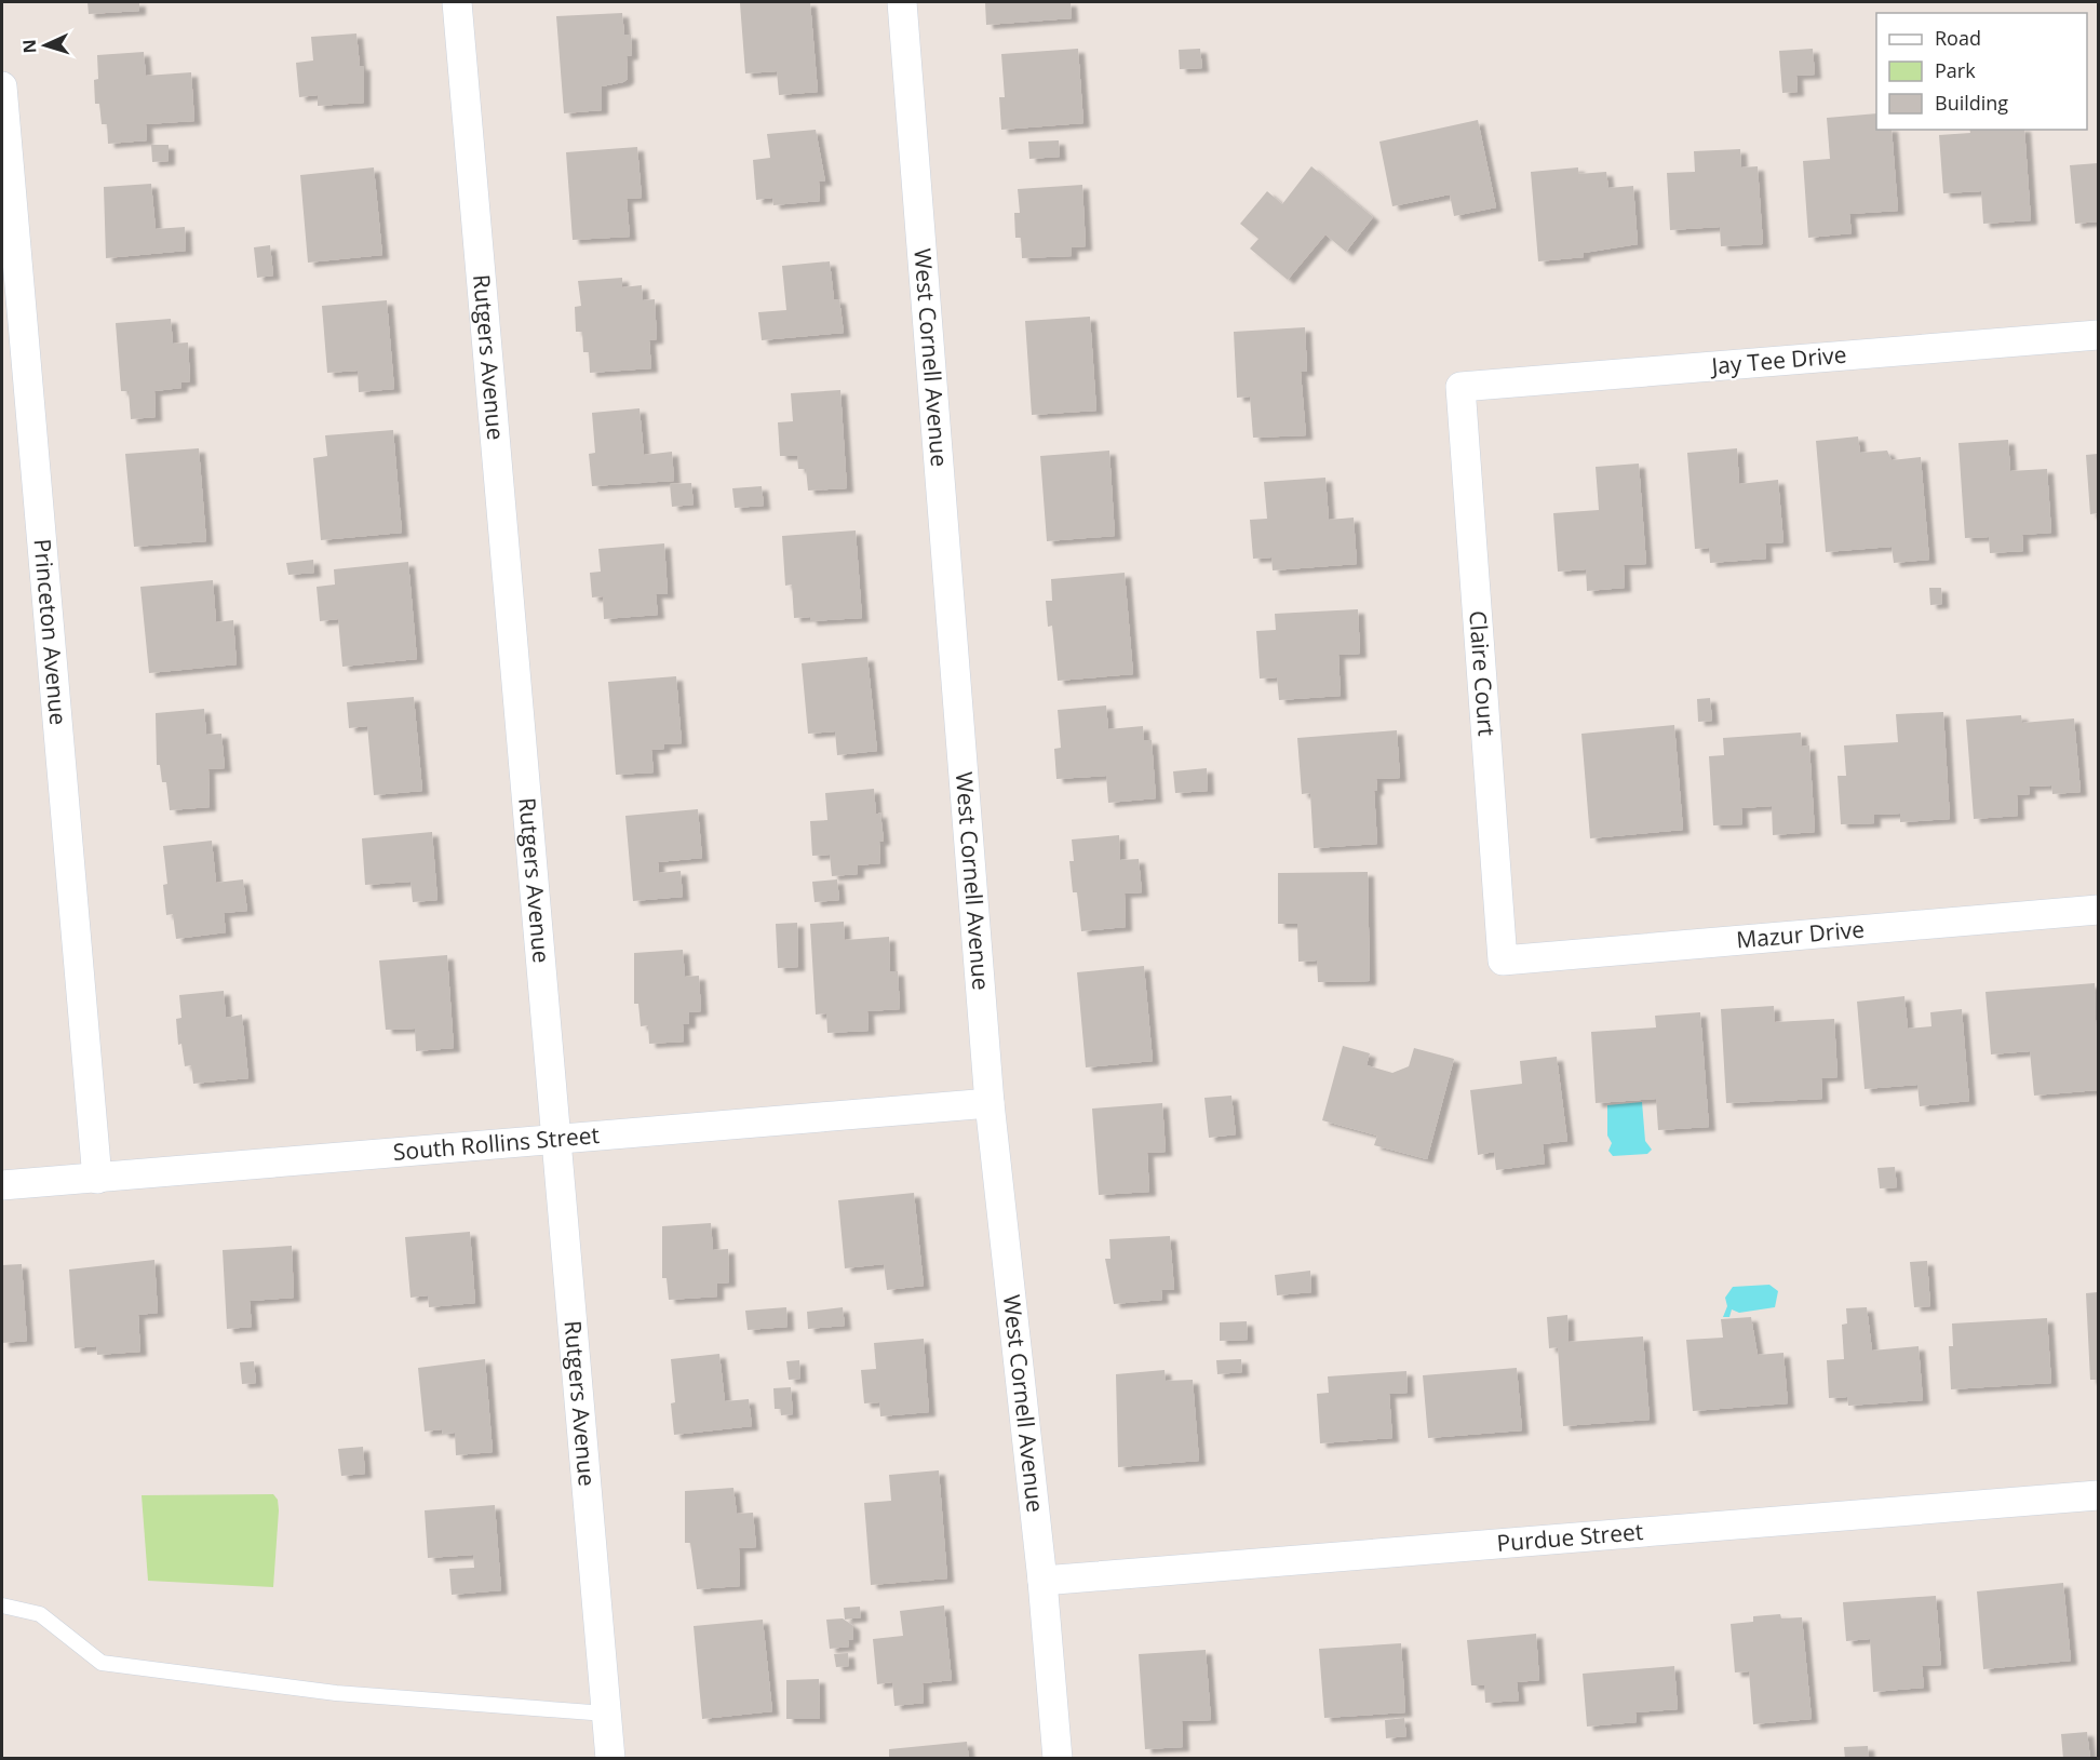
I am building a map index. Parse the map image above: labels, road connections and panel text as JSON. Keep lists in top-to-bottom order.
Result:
{
  "streets": {
    "street": [
      "Rutgers Avenue",
      "West Cornell Avenue",
      "Jay Tee Drive",
      "Princeton Avenue",
      "Claire Court",
      "Mazur Drive",
      "South Rollins Street",
      "Purdue Street"
    ]
  },
  "crossings": [
    ["Rutgers Avenue", "South Rollins Street"],
    ["West Cornell Avenue", "South Rollins Street"],
    ["West Cornell Avenue", "Purdue Street"],
    ["Jay Tee Drive", "Claire Court"],
    ["Princeton Avenue", "South Rollins Street"],
    ["Claire Court", "Mazur Drive"]
  ],
  "legend": ["Road", "Park", "Building"],
  "north": "left"
}
